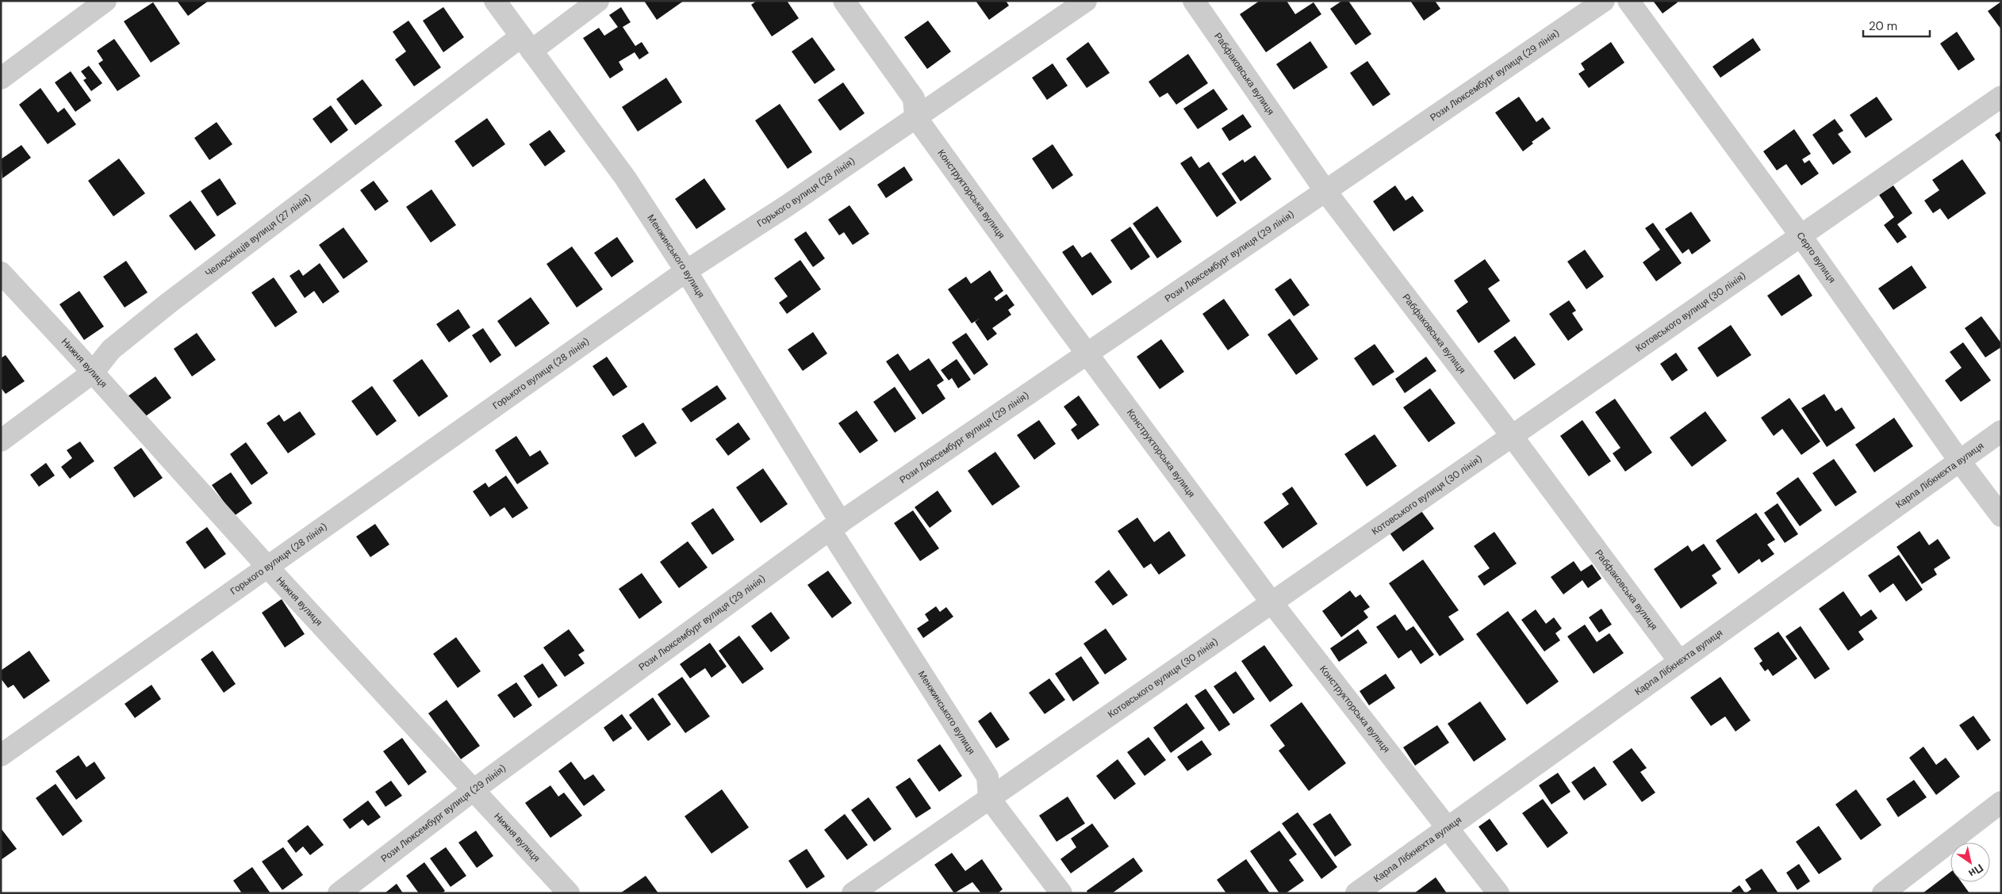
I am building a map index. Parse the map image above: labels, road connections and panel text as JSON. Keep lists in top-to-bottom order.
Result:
{
  "streets": {
    "street": [
      "Рабфаковська вулиця",
      "Рози Люксембург вулиця (29 лiнiя)",
      "Горького вулиця (28 лiнiя)",
      "Конструкторська вулиця",
      "Челюскінців вулиця (27 лiнiя)",
      "Менжинського вулиця",
      "Серго вулиця",
      "Котовського вулиця (30 лiнiя)",
      "Нижня вулиця",
      "Карла Лібкнехта вулиця"
    ]
  },
  "crossings": [
    ["Рабфаковська вулиця", "Рози Люксембург вулиця (29 лiнiя)"],
    ["Рабфаковська вулиця", "Котовського вулиця (30 лiнiя)"],
    ["Рабфаковська вулиця", "Карла Лібкнехта вулиця"],
    ["Рози Люксембург вулиця (29 лiнiя)", "Конструкторська вулиця"],
    ["Рози Люксембург вулиця (29 лiнiя)", "Менжинського вулиця"],
    ["Рози Люксембург вулиця (29 лiнiя)", "Нижня вулиця"],
    ["Горького вулиця (28 лiнiя)", "Конструкторська вулиця"],
    ["Горького вулиця (28 лiнiя)", "Менжинського вулиця"],
    ["Горького вулиця (28 лiнiя)", "Нижня вулиця"],
    ["Конструкторська вулиця", "Котовського вулиця (30 лiнiя)"],
    ["Конструкторська вулиця", "Карла Лібкнехта вулиця"],
    ["Челюскінців вулиця (27 лiнiя)", "Менжинського вулиця"],
    ["Челюскінців вулиця (27 лiнiя)", "Нижня вулиця"],
    ["Менжинського вулиця", "Котовського вулиця (30 лiнiя)"],
    ["Серго вулиця", "Котовського вулиця (30 лiнiя)"],
    ["Серго вулиця", "Карла Лібкнехта вулиця"]
  ],
  "scale_bar": "20 m",
  "north": "bottom right"
}
